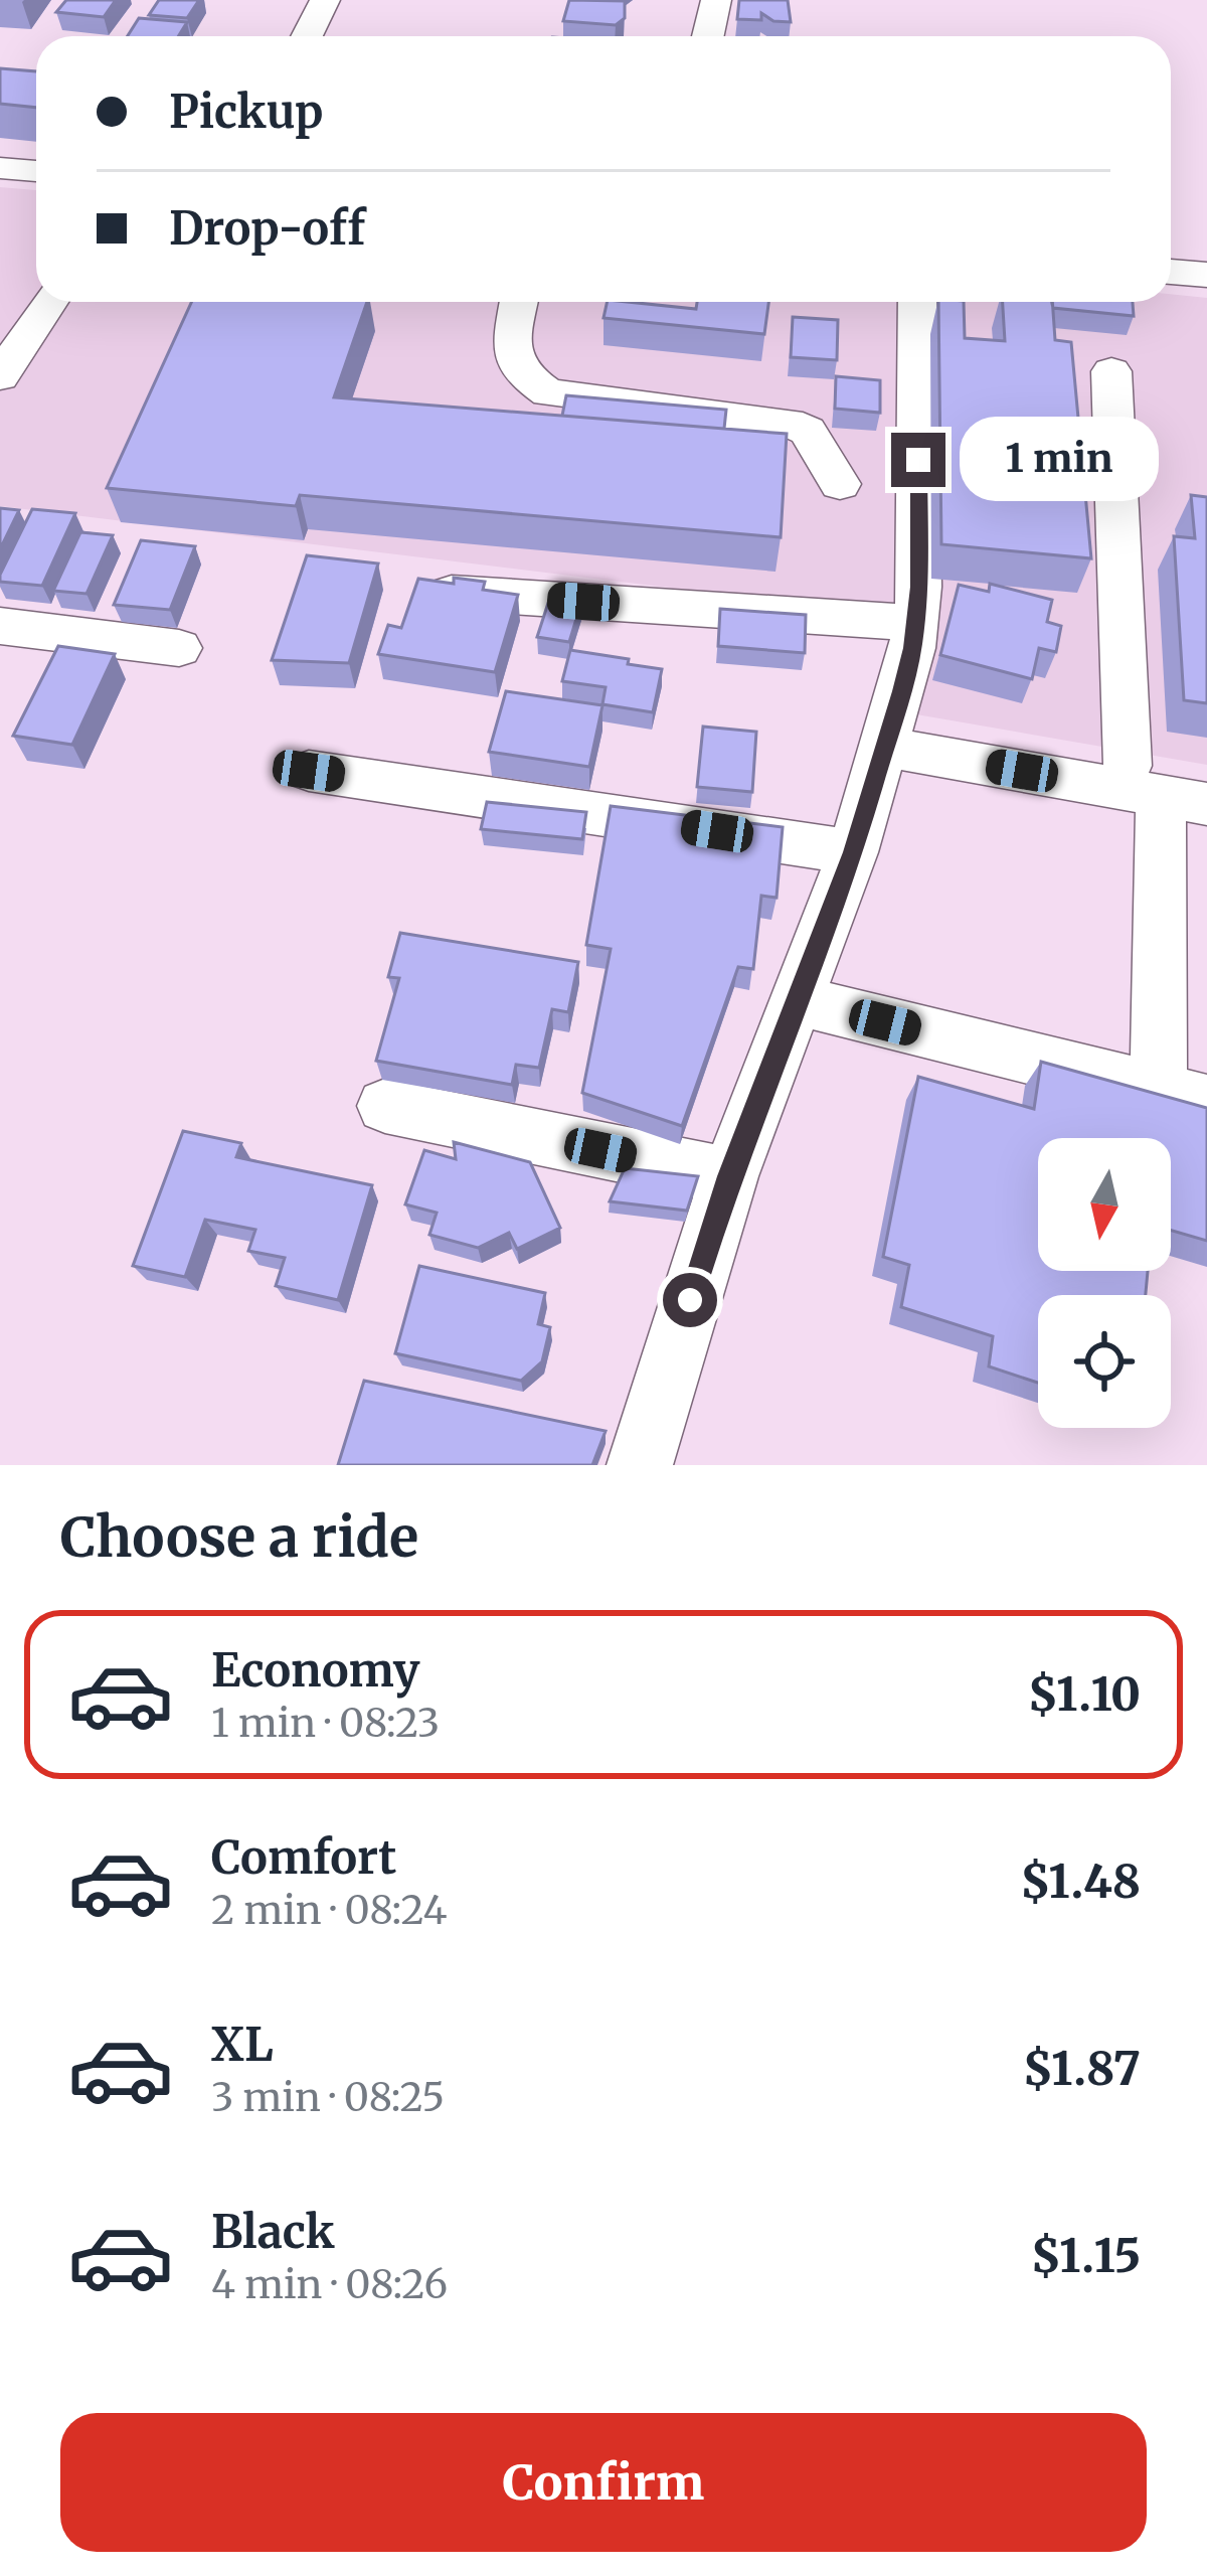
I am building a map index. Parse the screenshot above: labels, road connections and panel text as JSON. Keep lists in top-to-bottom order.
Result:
{
  "north": "bottom",
  "page": {
    "banner": ["Pickup", "Drop-off"],
    "bubble": "1 min",
    "heading": "Choose a ride",
    "list": [
      {
        "name": "Economy",
        "note": "1 min · 08:23",
        "value": "$1.10"
      },
      {
        "name": "Comfort",
        "note": "2 min · 08:24",
        "value": "$1.48"
      },
      {
        "name": "XL",
        "note": "3 min · 08:25",
        "value": "$1.87"
      },
      {
        "name": "Black",
        "note": "4 min · 08:26",
        "value": "$1.15"
      }
    ],
    "buttons": "Confirm"
  }
}
